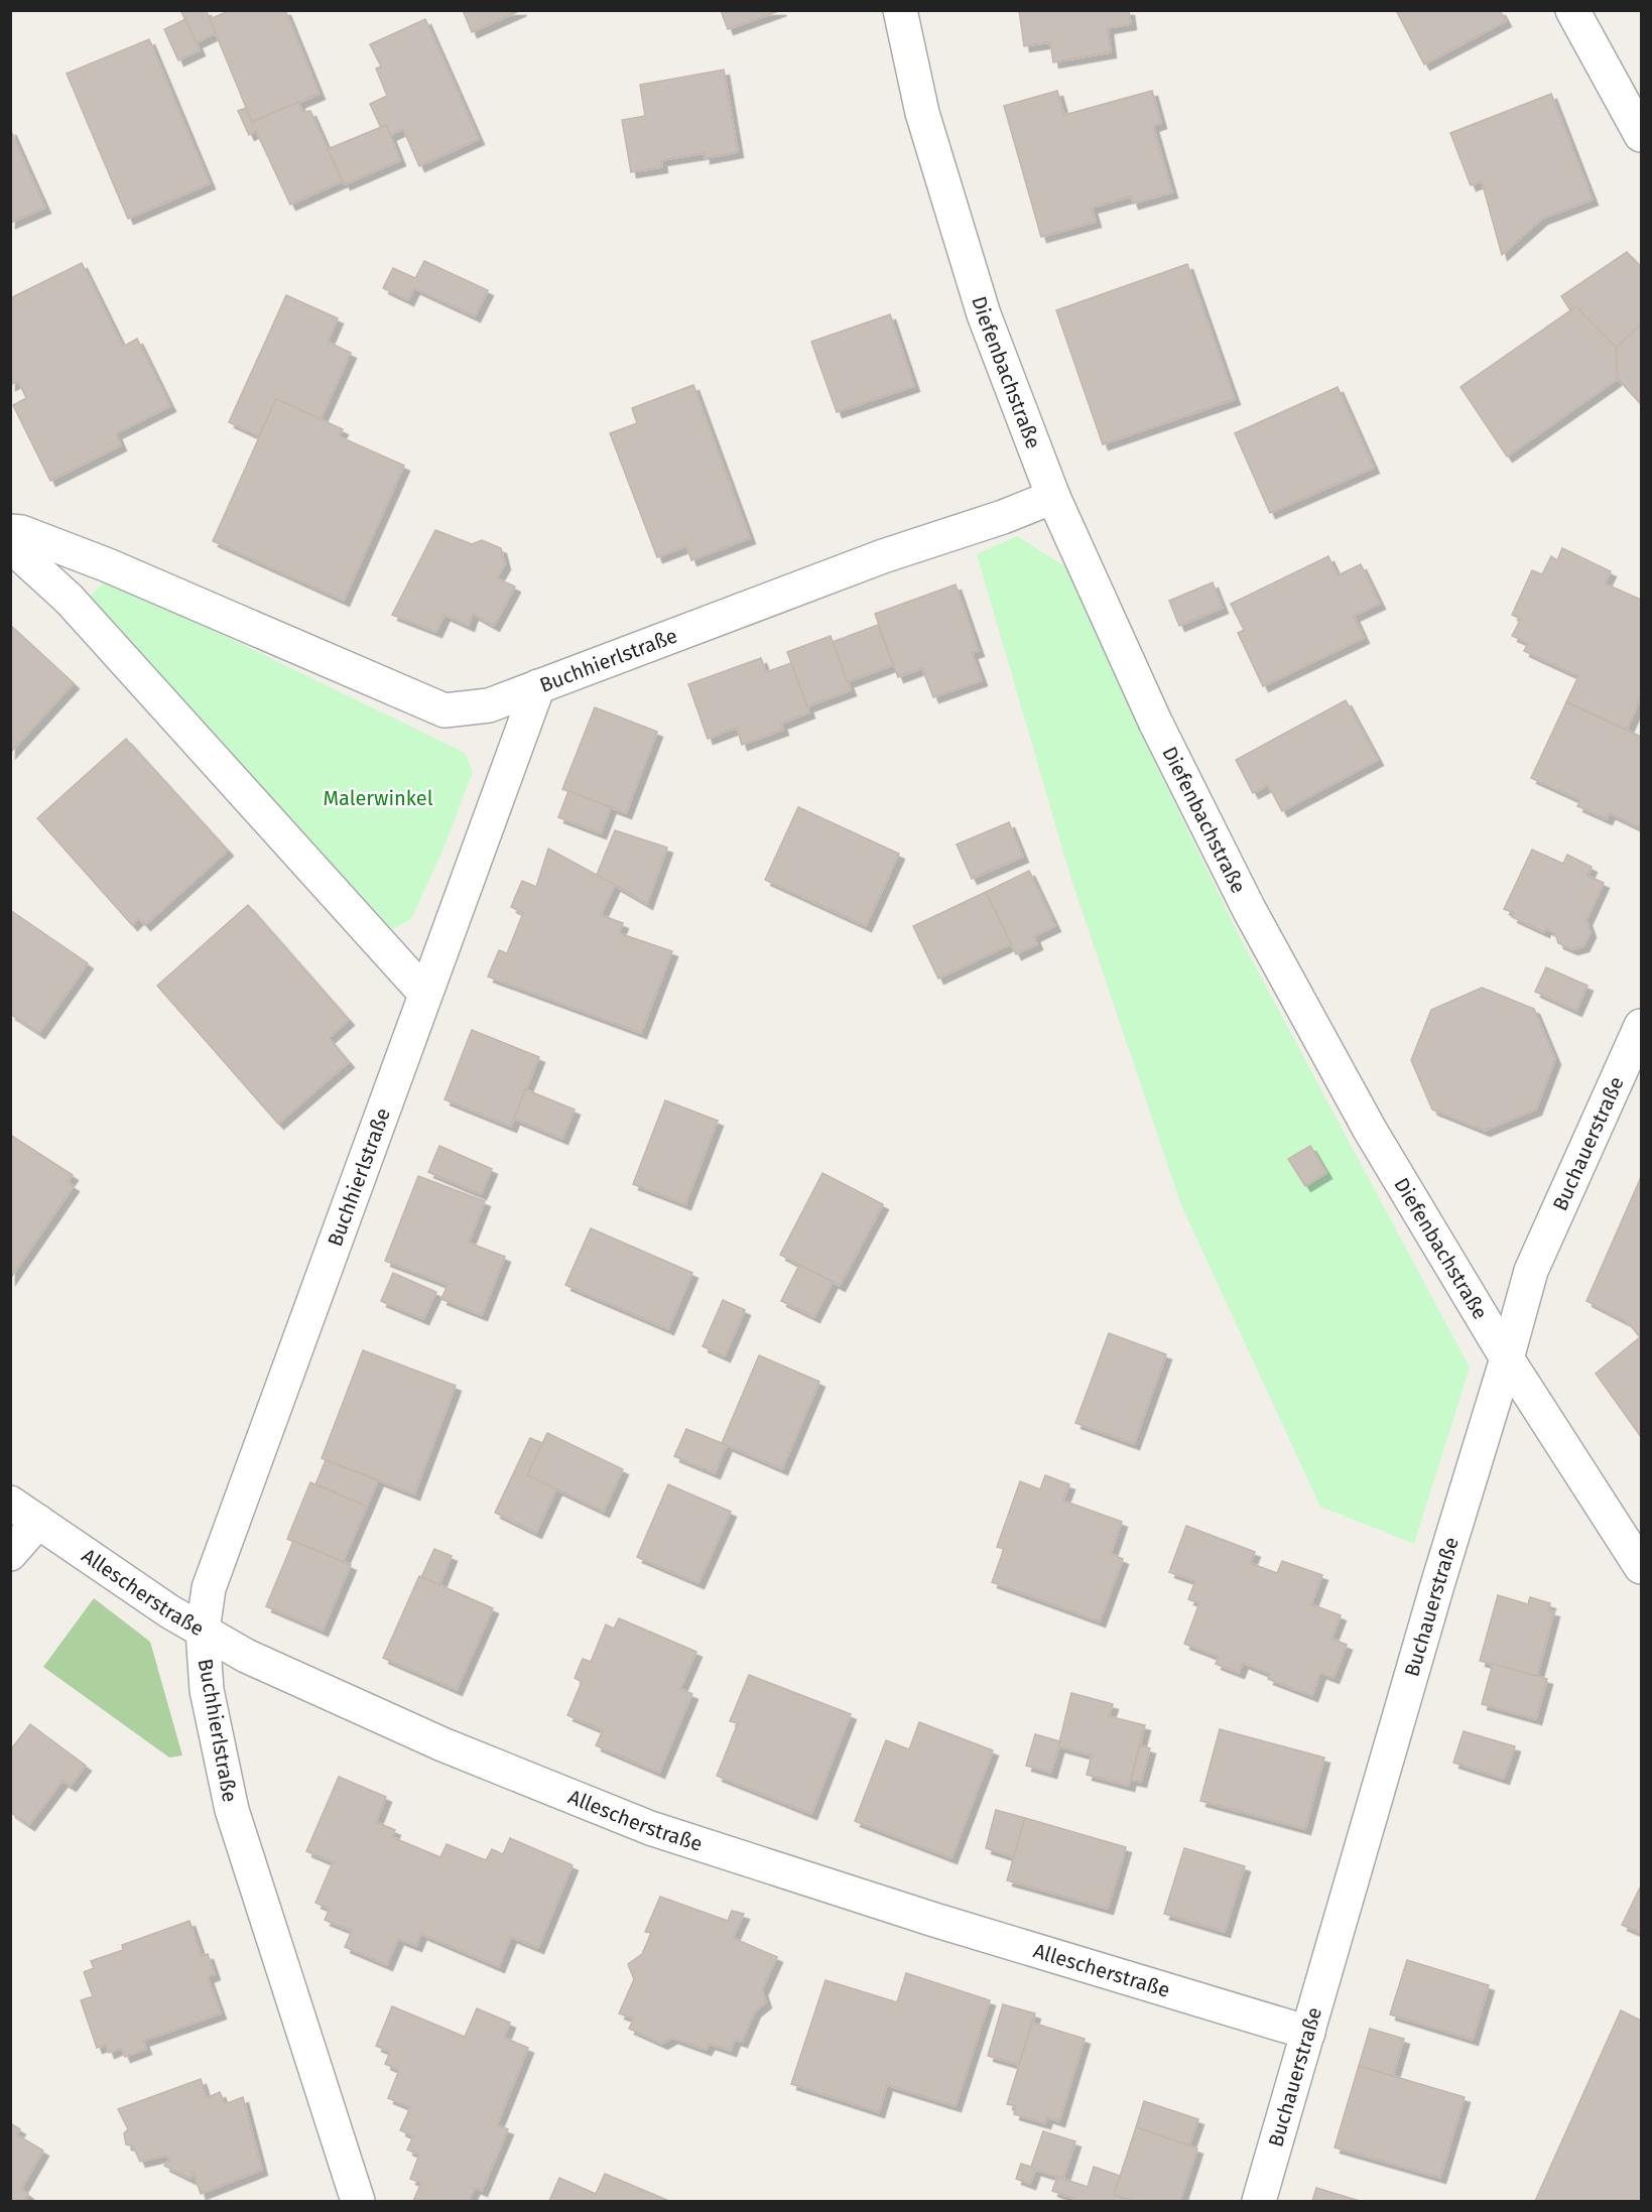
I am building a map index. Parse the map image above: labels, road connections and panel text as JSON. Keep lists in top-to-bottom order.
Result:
{
  "streets": {
    "street": [
      "Diefenbachstraße",
      "Buchhierlstraße",
      "Buchauerstraße",
      "Allescherstraße"
    ]
  },
  "crossings": [
    ["Diefenbachstraße", "Buchhierlstraße"],
    ["Diefenbachstraße", "Buchauerstraße"],
    ["Buchhierlstraße", "Allescherstraße"],
    ["Buchauerstraße", "Allescherstraße"]
  ],
  "parks": ["Malerwinkel"]
}
